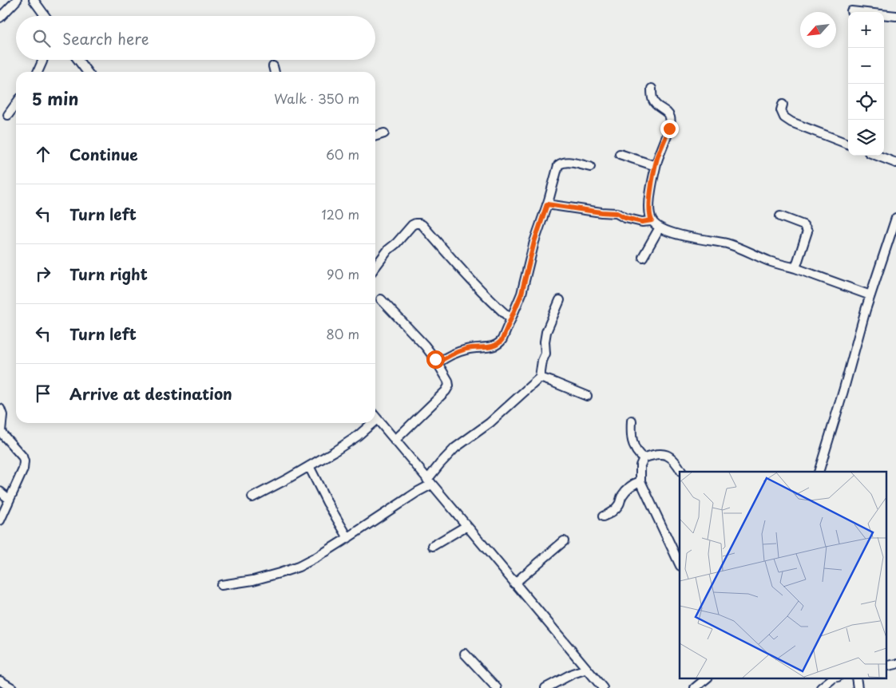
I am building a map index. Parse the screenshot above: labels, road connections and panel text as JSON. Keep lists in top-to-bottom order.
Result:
{
  "north": "bottom left",
  "page": {
    "map_buttons": ["+", "−"],
    "search": "Search here",
    "heading": ["5 min", "Walk · 350 m"],
    "list": [
      ["Continue", "60 m"],
      ["Turn left", "120 m"],
      ["Turn right", "90 m"],
      ["Turn left", "80 m"],
      "Arrive at destination"
    ]
  }
}
